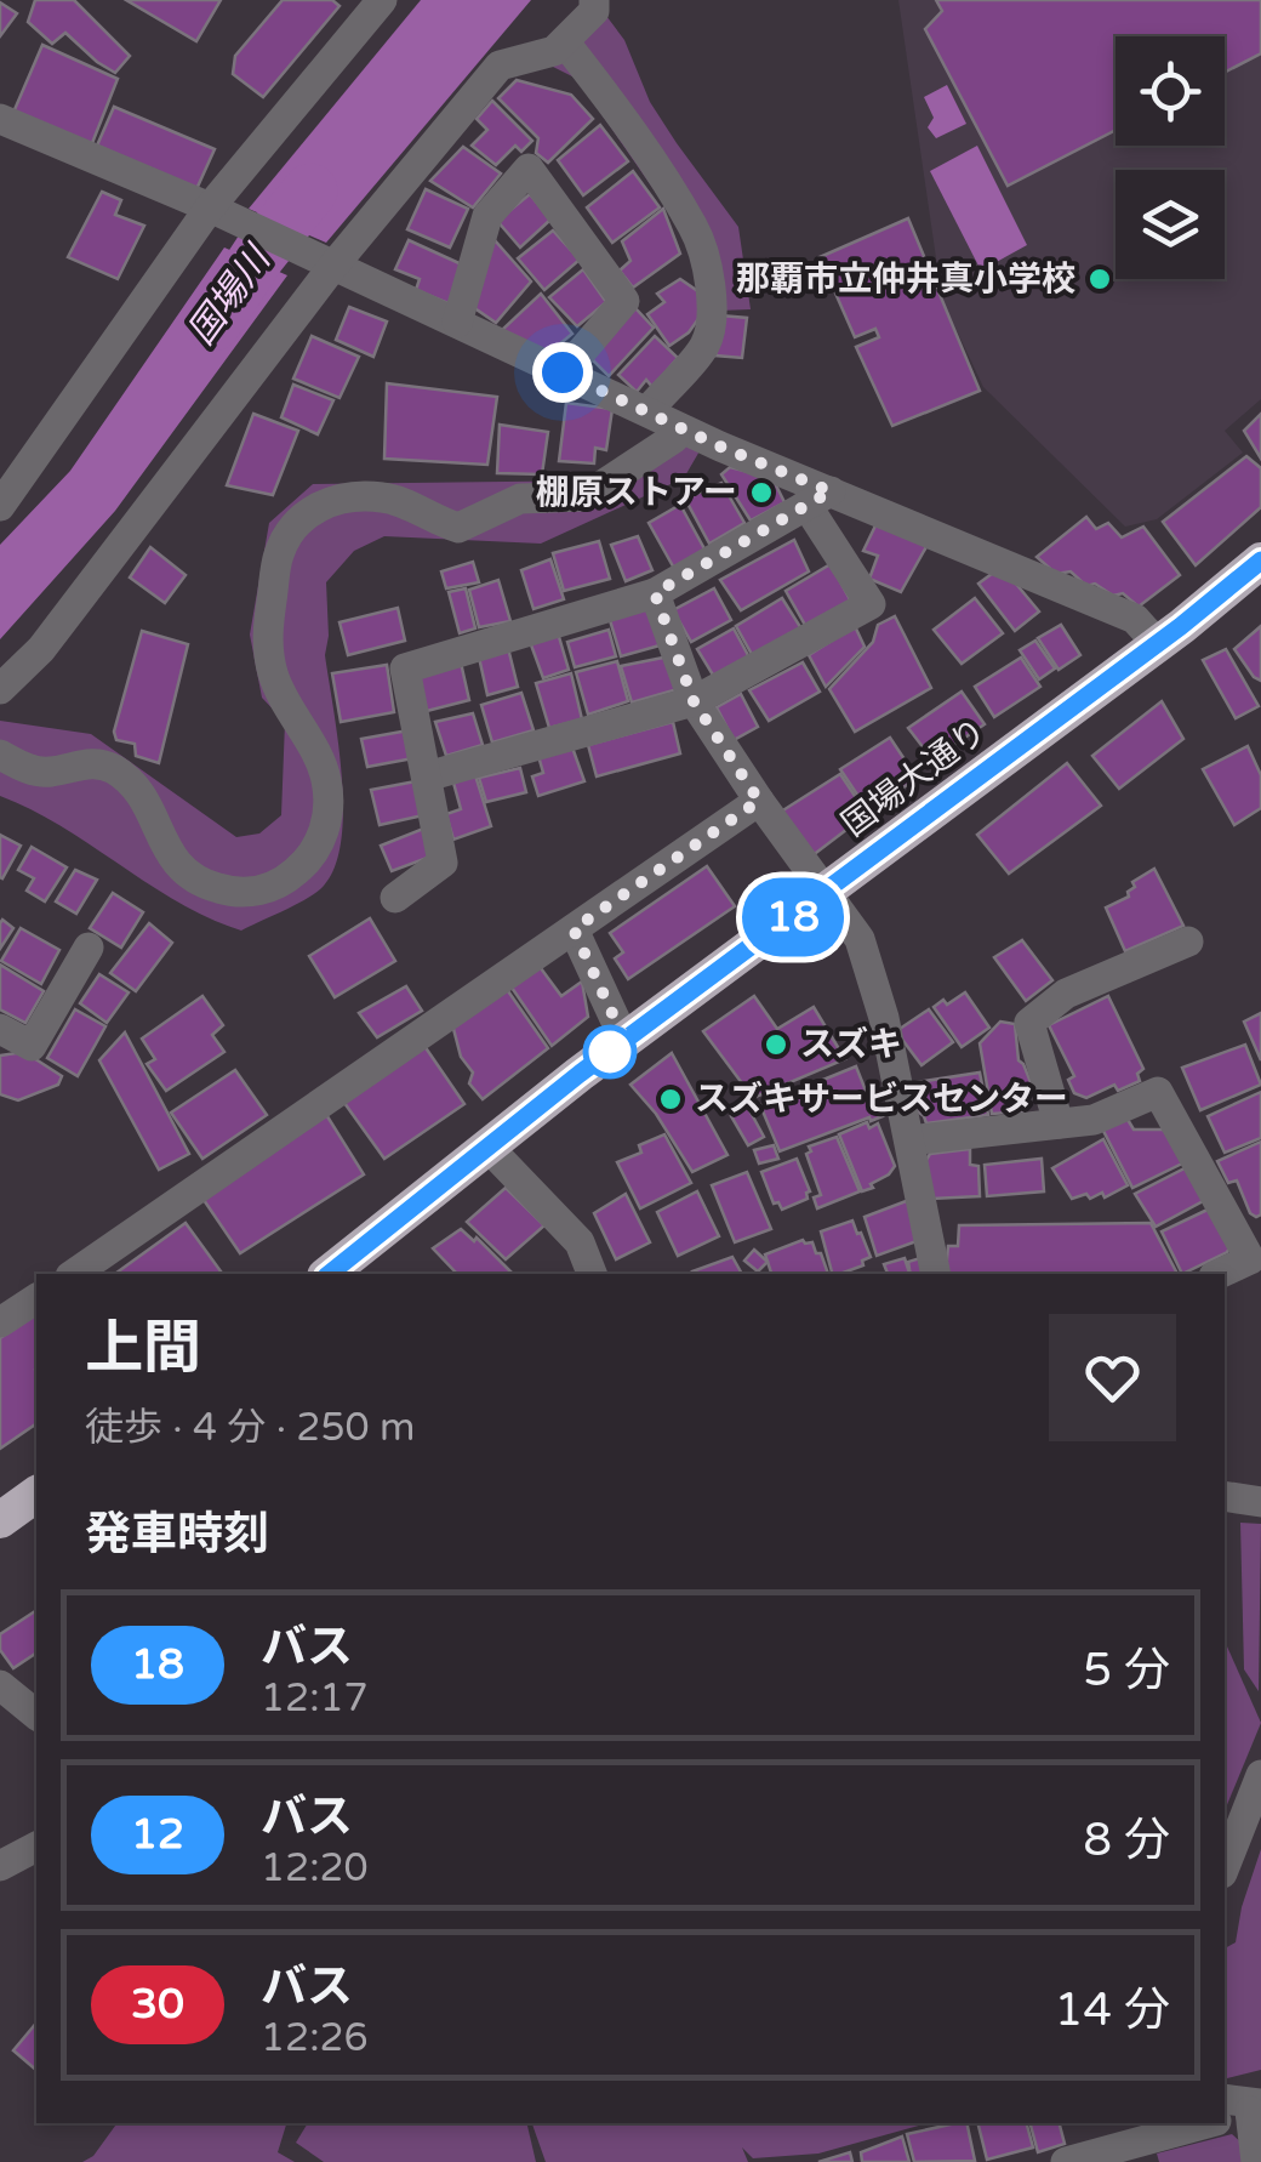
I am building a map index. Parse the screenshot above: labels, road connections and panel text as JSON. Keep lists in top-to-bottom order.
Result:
{
  "streets": {
    "highway": ["国場大通り"]
  },
  "water": ["国場川"],
  "places": [
    "那覇市立仲井真小学校",
    "棚原ストアー",
    "スズキ",
    "スズキサービスセンター"
  ],
  "lines": ["bus line 18"],
  "page": {
    "on_map": "18",
    "heading": [
      ["上間", "徒歩 · 4 分 · 250 m"],
      "発車時刻"
    ],
    "list": [
      {
        "mark": "18",
        "name": "バス",
        "note": "12:17",
        "value": "5 分"
      },
      {
        "mark": "12",
        "name": "バス",
        "note": "12:20",
        "value": "8 分"
      },
      {
        "mark": "30",
        "name": "バス",
        "note": "12:26",
        "value": "14 分"
      }
    ]
  }
}
